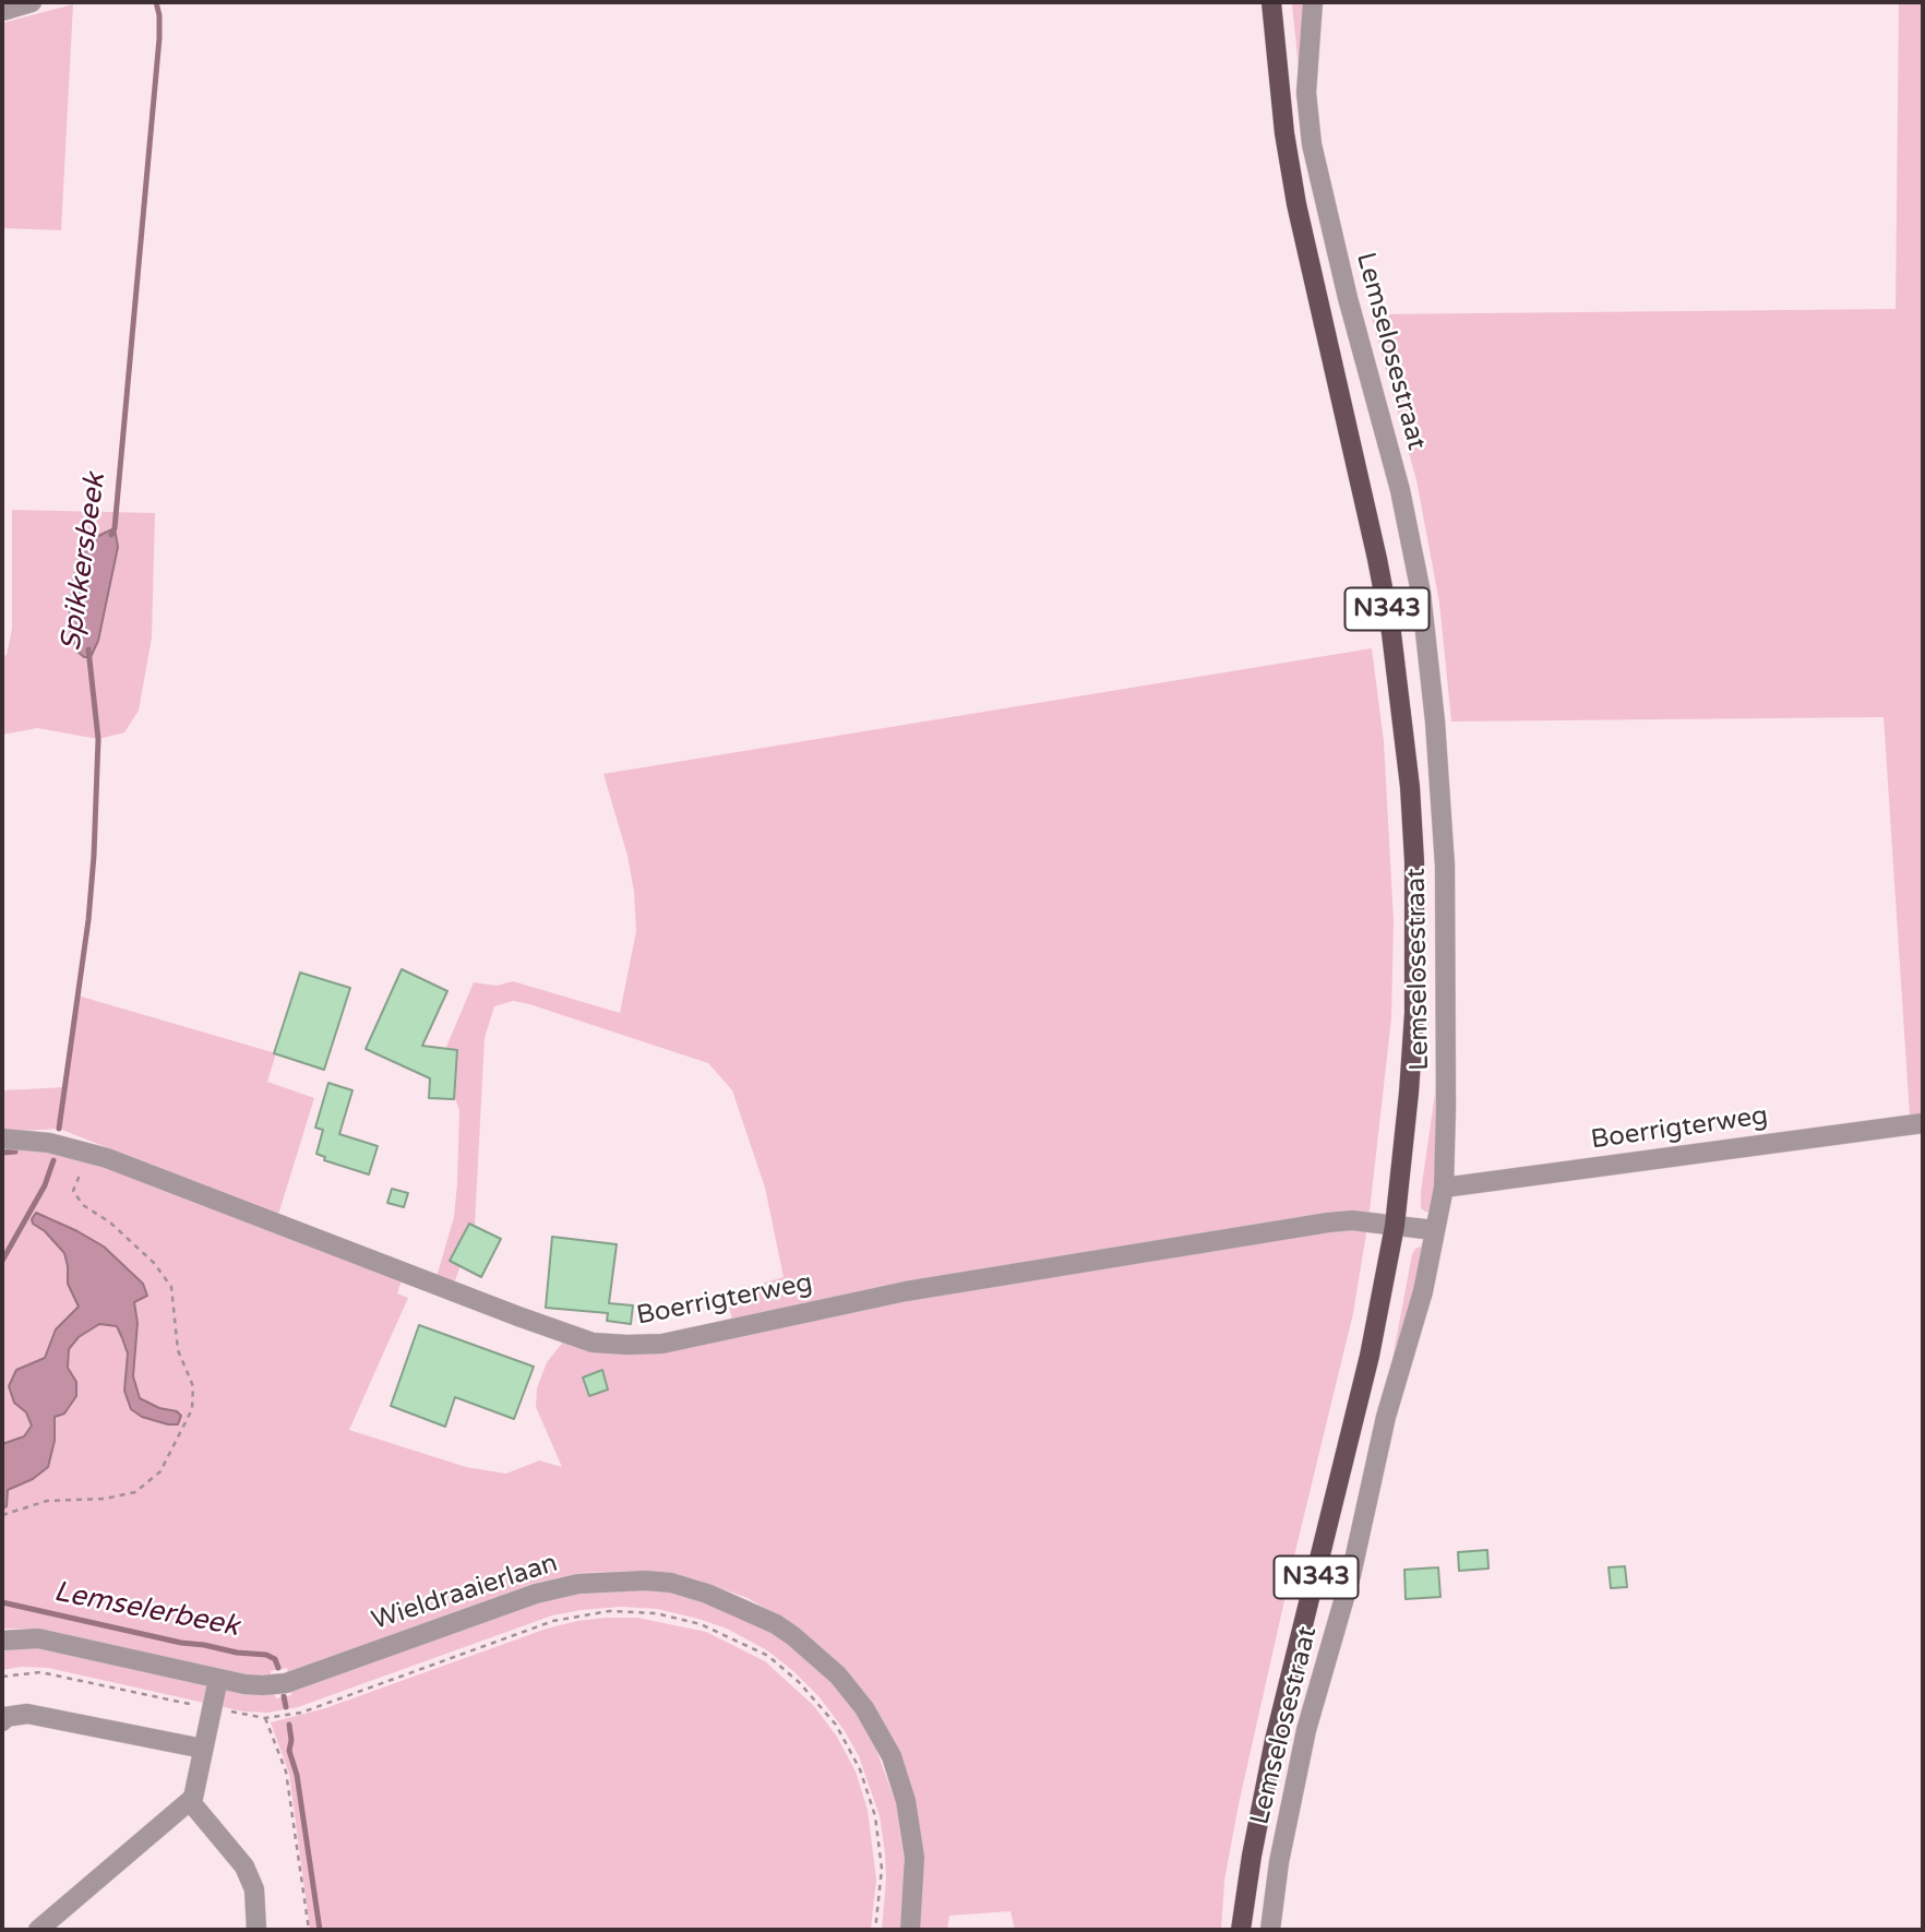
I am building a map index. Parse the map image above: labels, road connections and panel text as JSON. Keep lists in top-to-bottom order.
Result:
{
  "streets": {
    "main road": ["N343"],
    "street": ["Lemselosestraat", "Boerrigterweg", "Wieldraaierlaan"]
  },
  "crossings": [
    ["Lemselosestraat", "Boerrigterweg"],
    ["N343", "Boerrigterweg"]
  ],
  "water": ["Spikkersbeek", "Lemselerbeek"]
}
